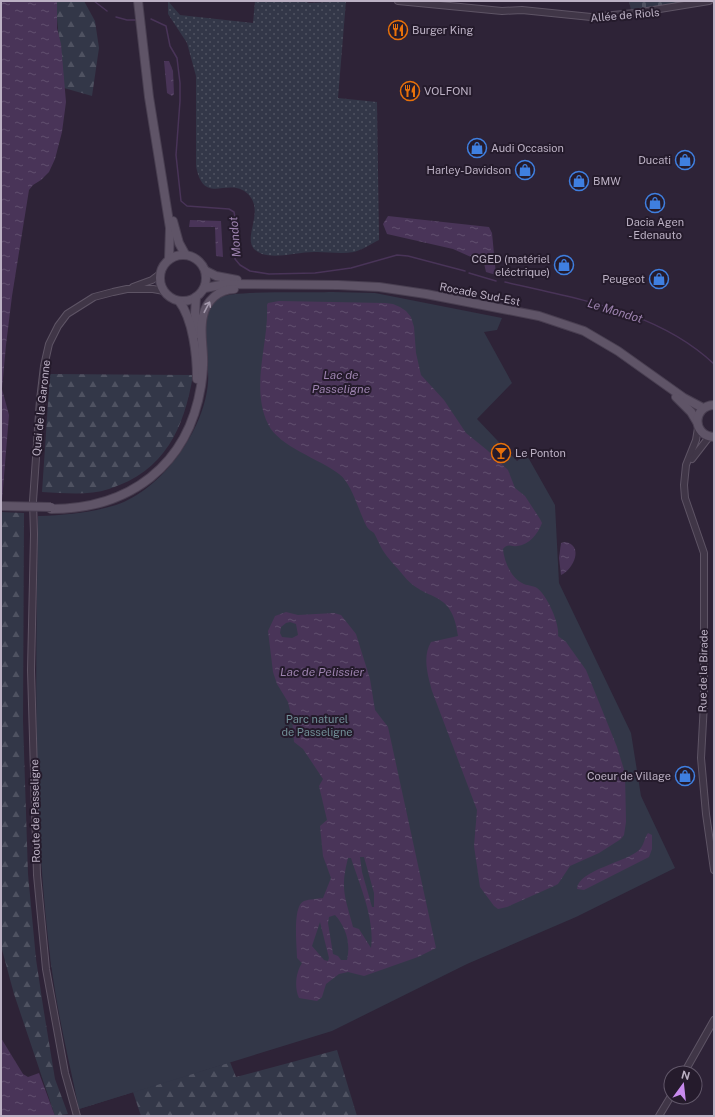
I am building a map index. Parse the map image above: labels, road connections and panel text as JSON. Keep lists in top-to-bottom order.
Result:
{
  "streets": {
    "main road": ["Rocade Sud-Est"],
    "street": [
      "Allée de Riols",
      "Quai de la Garonne",
      "Rue de la Birade",
      "Route de Passeligne"
    ]
  },
  "crossings": [
    ["Rocade Sud-Est", "Quai de la Garonne"],
    ["Rocade Sud-Est", "Rue de la Birade"],
    ["Quai de la Garonne", "Route de Passeligne"]
  ],
  "water": [
    "Mondot",
    "Le Mondot",
    "Lac de Passeligne",
    "Lac de Pelissier"
  ],
  "parks": ["Parc naturel de Passeligne"],
  "places": {
    "restaurant": ["Burger King", "VOLFONI"],
    "shop": [
      "Audi Occasion",
      "Ducati",
      "Harley-Davidson",
      "BMW",
      "Dacia Agen - Edenauto",
      "CGED (matériel eléctrique)",
      "Peugeot",
      "Coeur de Village"
    ],
    "bar": ["Le Ponton"]
  },
  "north": "top"
}
